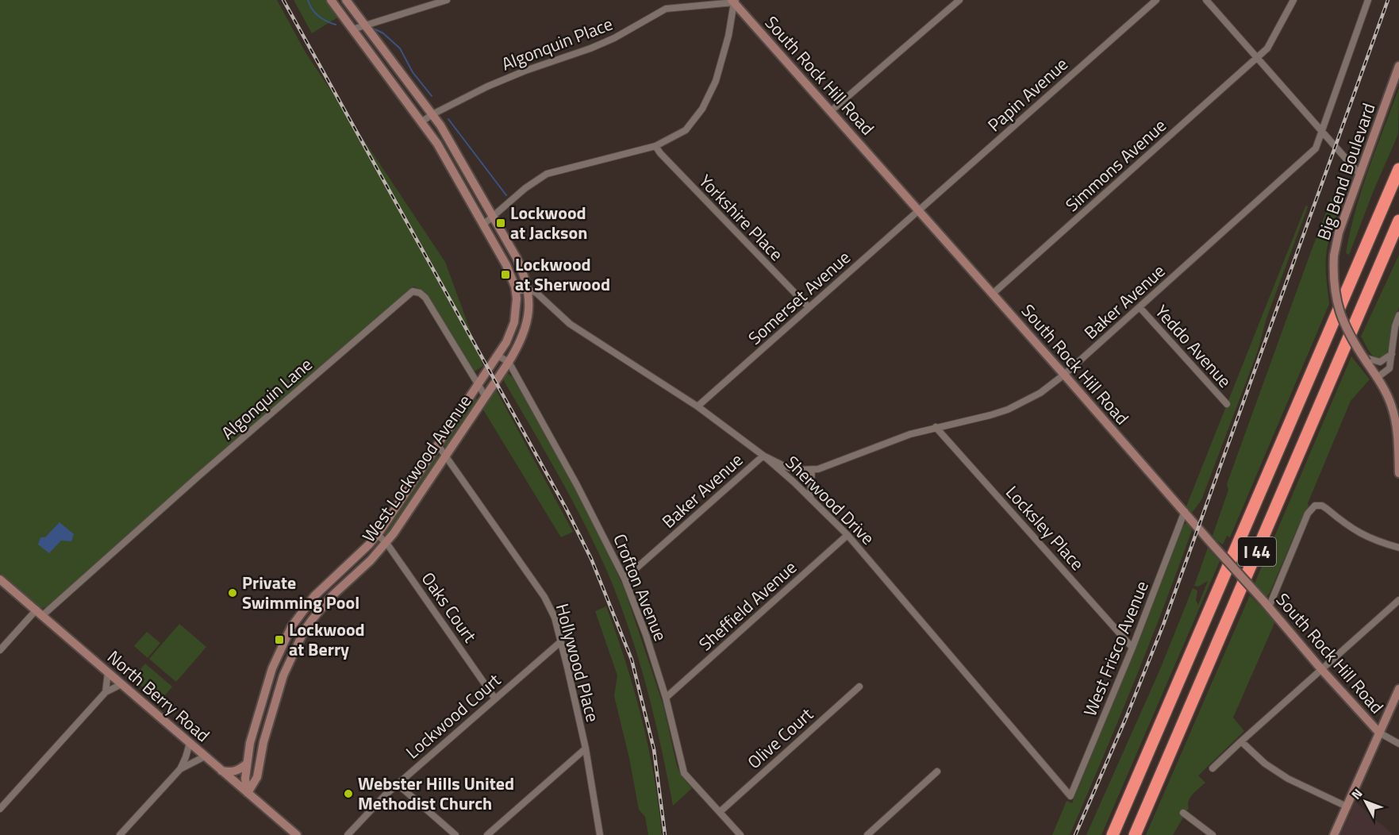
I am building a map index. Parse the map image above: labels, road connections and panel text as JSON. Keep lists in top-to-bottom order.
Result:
{
  "streets": {
    "highway": ["I 44"],
    "main road": [
      "South Rock Hill Road",
      "Big Bend Boulevard",
      "West Lockwood Avenue",
      "North Berry Road"
    ],
    "street": [
      "Algonquin Place",
      "Papin Avenue",
      "Simmons Avenue",
      "Yorkshire Place",
      "Somerset Avenue",
      "Baker Avenue",
      "Yeddo Avenue",
      "Algonquin Lane",
      "Sherwood Drive",
      "Locksley Place",
      "Crofton Avenue",
      "Sheffield Avenue",
      "Oaks Court",
      "West Frisco Avenue",
      "Hollywood Place",
      "Lockwood Court",
      "Olive Court"
    ]
  },
  "crossings": [
    ["Algonquin Place", "South Rock Hill Road"],
    ["Algonquin Place", "West Lockwood Avenue"],
    ["South Rock Hill Road", "Papin Avenue"],
    ["South Rock Hill Road", "Simmons Avenue"],
    ["South Rock Hill Road", "Somerset Avenue"],
    ["South Rock Hill Road", "Baker Avenue"],
    ["South Rock Hill Road", "West Frisco Avenue"],
    ["Papin Avenue", "Somerset Avenue"],
    ["Yorkshire Place", "Somerset Avenue"],
    ["Somerset Avenue", "Sherwood Drive"],
    ["Baker Avenue", "Yeddo Avenue"],
    ["Baker Avenue", "Sherwood Drive"],
    ["Baker Avenue", "Locksley Place"],
    ["Baker Avenue", "Crofton Avenue"],
    ["Algonquin Lane", "West Lockwood Avenue"],
    ["Algonquin Lane", "North Berry Road"],
    ["West Lockwood Avenue", "Sherwood Drive"],
    ["West Lockwood Avenue", "Crofton Avenue"],
    ["West Lockwood Avenue", "Oaks Court"],
    ["West Lockwood Avenue", "Hollywood Place"],
    ["West Lockwood Avenue", "North Berry Road"],
    ["Sherwood Drive", "Sheffield Avenue"],
    ["Sherwood Drive", "West Frisco Avenue"],
    ["Locksley Place", "West Frisco Avenue"],
    ["Crofton Avenue", "Sheffield Avenue"],
    ["Crofton Avenue", "Olive Court"],
    ["Oaks Court", "Lockwood Court"],
    ["Hollywood Place", "Lockwood Court"]
  ],
  "places": {
    "transit": ["Lockwood at Jackson", "Lockwood at Sherwood", "Lockwood at Berry"],
    "other": ["Private Swimming Pool", "Webster Hills United Methodist Church"]
  },
  "north": "top left"
}
